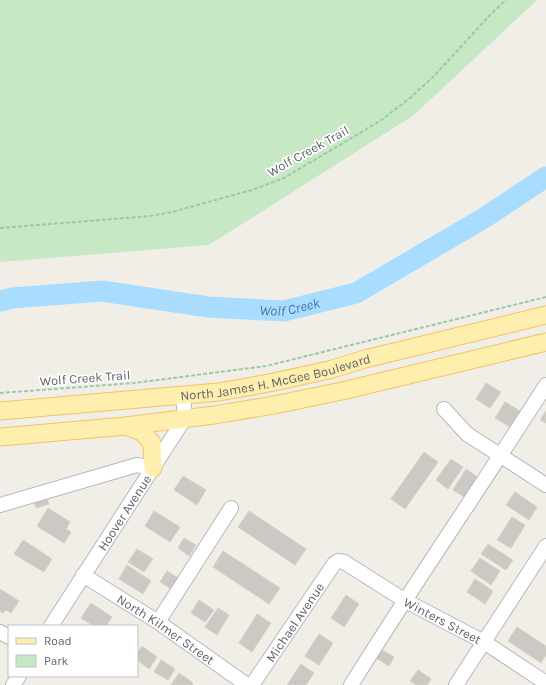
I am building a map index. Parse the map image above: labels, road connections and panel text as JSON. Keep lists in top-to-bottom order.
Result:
{
  "streets": {
    "main road": ["North James H. McGee Boulevard"],
    "street": [
      "Hoover Avenue",
      "Winters Street",
      "Michael Avenue",
      "North Kilmer Street"
    ],
    "path": ["Wolf Creek Trail"]
  },
  "crossings": [
    ["North James H. McGee Boulevard", "Hoover Avenue"],
    ["Hoover Avenue", "North Kilmer Street"],
    ["Winters Street", "Michael Avenue"]
  ],
  "water": ["Wolf Creek"],
  "legend": ["Road", "Park"]
}
